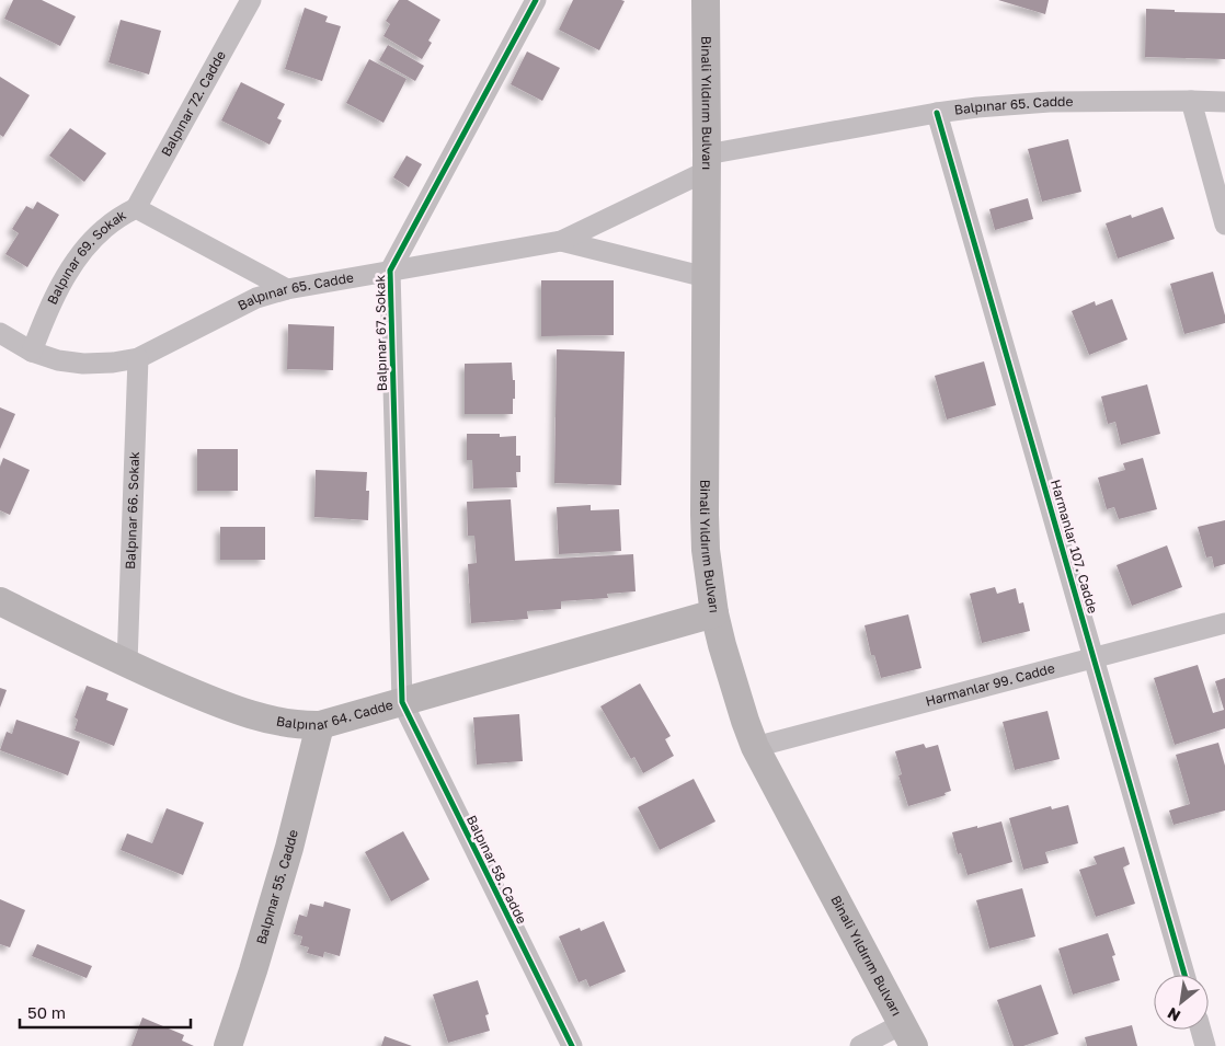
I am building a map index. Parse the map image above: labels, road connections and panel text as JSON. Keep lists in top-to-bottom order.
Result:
{
  "streets": {
    "street": [
      "Binali Yıldırım Bulvarı",
      "Balpınar 72. Cadde",
      "Balpınar 65. Cadde",
      "Balpınar 69. Sokak",
      "Balpınar 67. Sokak",
      "Balpınar 66. Sokak",
      "Harmanlar 107. Cadde",
      "Harmanlar 99. Cadde",
      "Balpınar 64. Cadde",
      "Balpınar 58. Cadde",
      "Balpınar 55. Cadde"
    ]
  },
  "crossings": [
    ["Binali Yıldırım Bulvarı", "Balpınar 65. Cadde"],
    ["Binali Yıldırım Bulvarı", "Harmanlar 99. Cadde"],
    ["Binali Yıldırım Bulvarı", "Balpınar 64. Cadde"],
    ["Balpınar 72. Cadde", "Balpınar 69. Sokak"],
    ["Balpınar 65. Cadde", "Balpınar 69. Sokak"],
    ["Balpınar 65. Cadde", "Balpınar 67. Sokak"],
    ["Balpınar 65. Cadde", "Balpınar 66. Sokak"],
    ["Balpınar 65. Cadde", "Harmanlar 107. Cadde"],
    ["Balpınar 67. Sokak", "Balpınar 64. Cadde"],
    ["Balpınar 67. Sokak", "Balpınar 58. Cadde"],
    ["Balpınar 66. Sokak", "Balpınar 64. Cadde"],
    ["Harmanlar 107. Cadde", "Harmanlar 99. Cadde"],
    ["Balpınar 64. Cadde", "Balpınar 58. Cadde"],
    ["Balpınar 64. Cadde", "Balpınar 55. Cadde"]
  ],
  "scale_bar": "50 m",
  "north": "bottom left"
}
